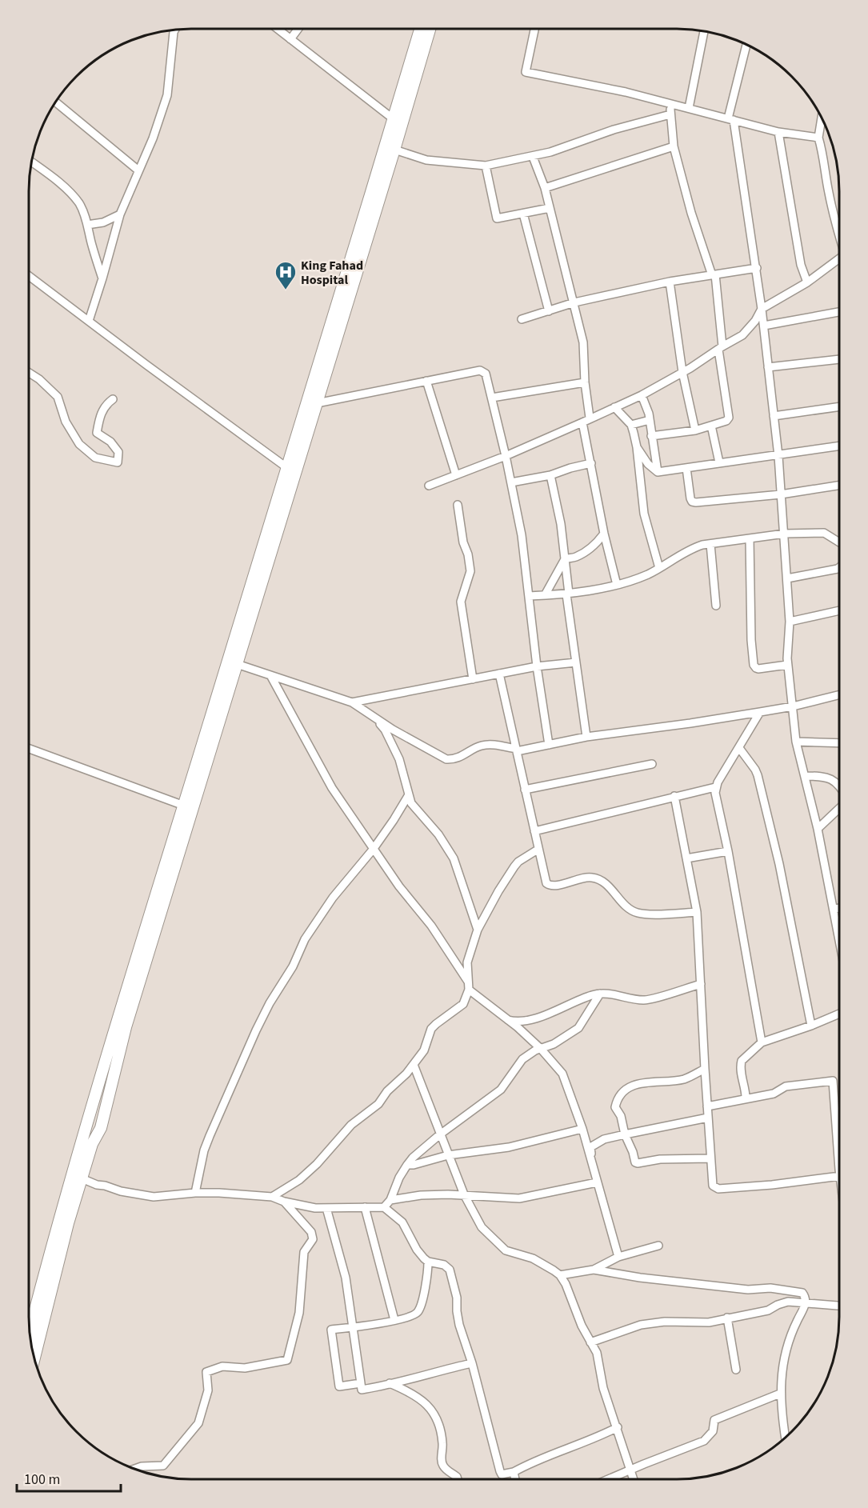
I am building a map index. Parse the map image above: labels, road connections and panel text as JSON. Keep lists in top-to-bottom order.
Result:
{
  "places": {
    "hospital": ["King Fahad Hospital"]
  },
  "scale_bar": "100 m"
}
